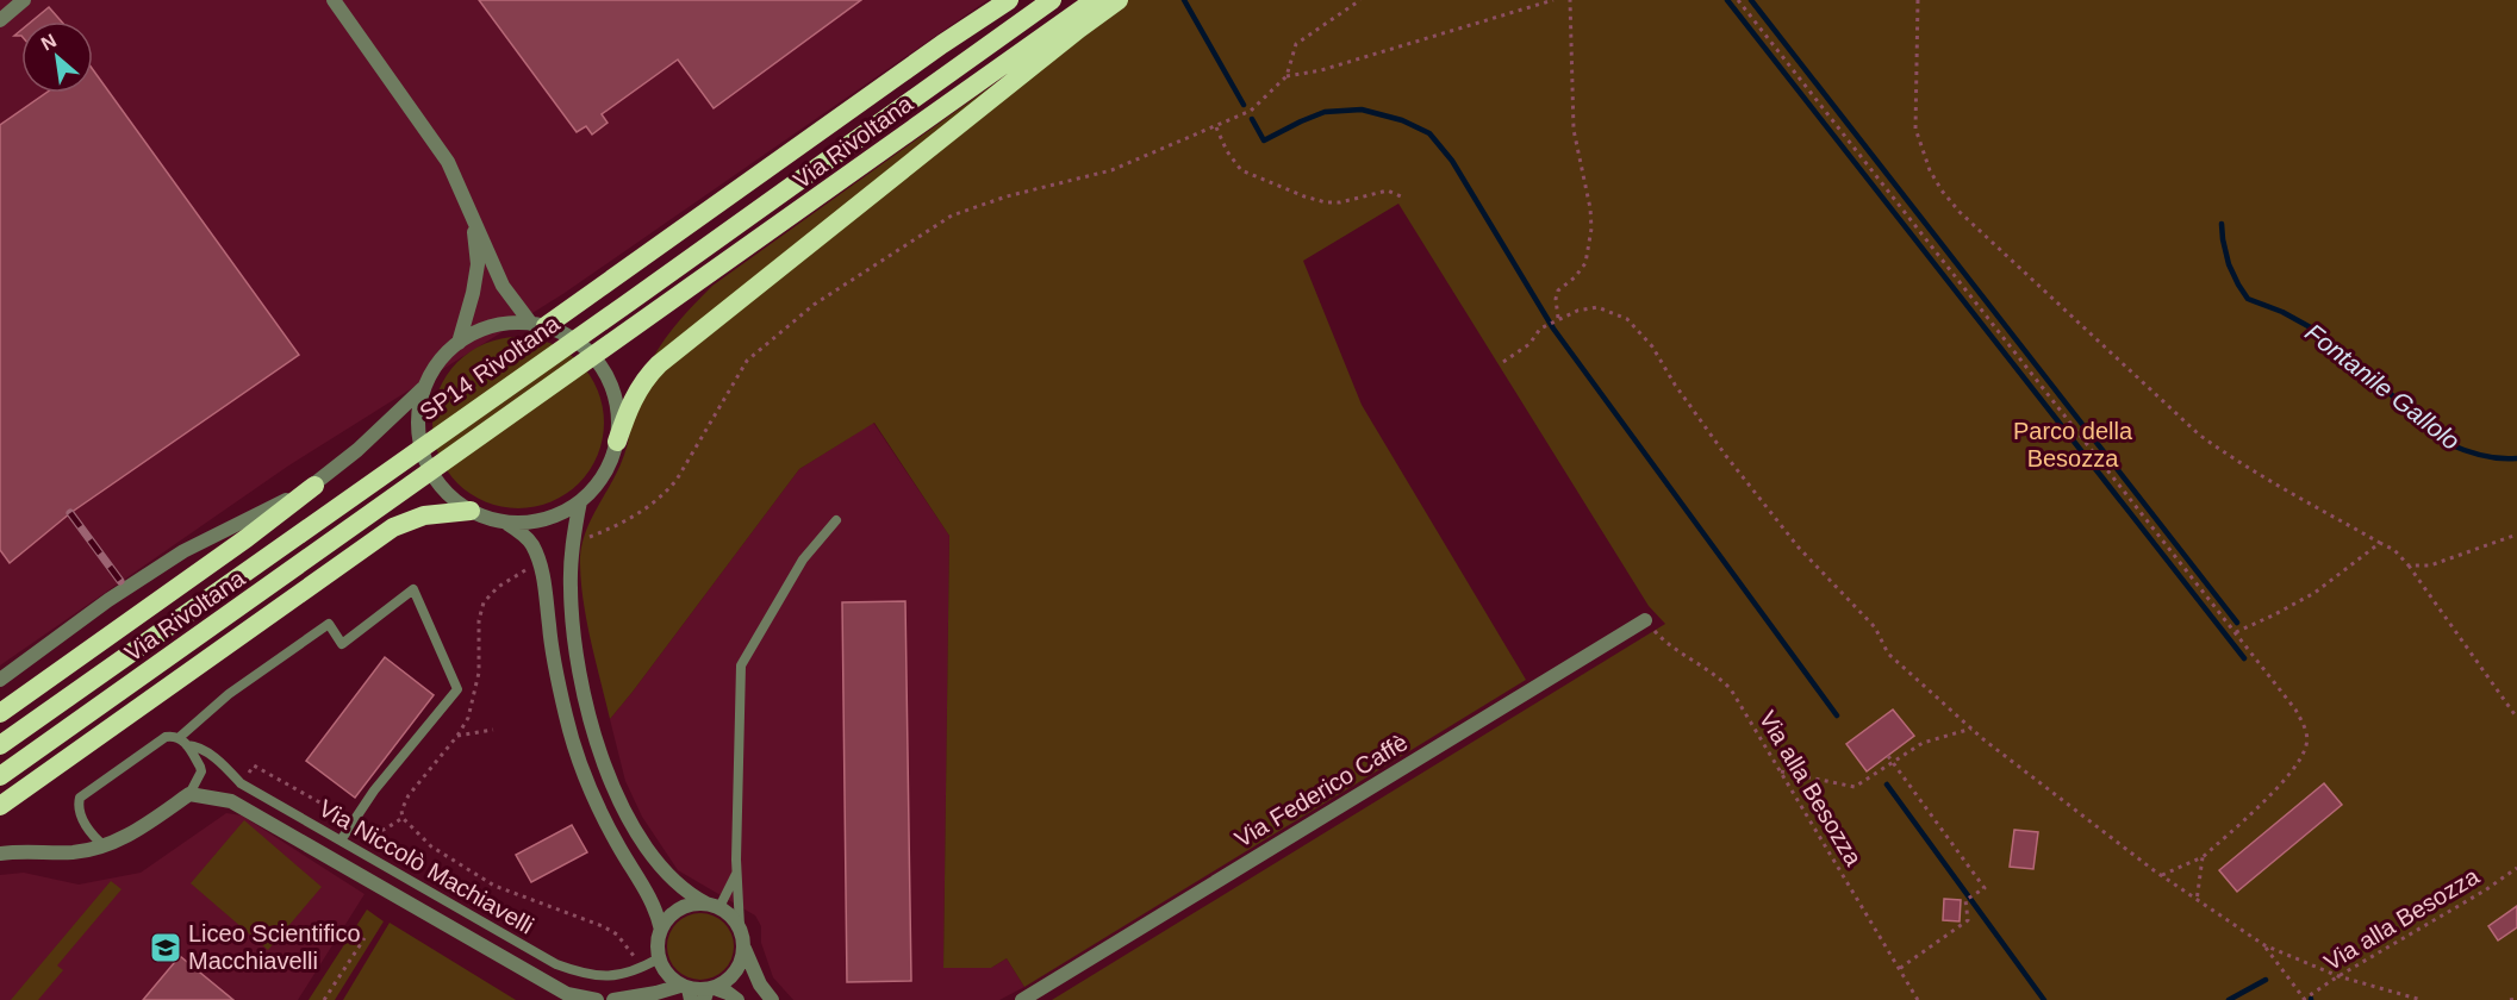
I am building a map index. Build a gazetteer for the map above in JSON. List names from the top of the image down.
{
  "streets": {
    "highway": ["Via Rivoltana", "SP14 Rivoltana"],
    "street": ["Via Federico Caffè"],
    "lane": ["Via Niccolò Machiavelli"],
    "path": ["Via alla Besozza"]
  },
  "crossings": [
    ["Via Rivoltana", "SP14 Rivoltana"],
    ["Via alla Besozza", "Via Federico Caffè"]
  ],
  "water": ["Fontanile Gallolo"],
  "parks": ["Parco della Besozza"],
  "places": {
    "school or university": ["Liceo Scientifico Macchiavelli"]
  },
  "north": "top left"
}
